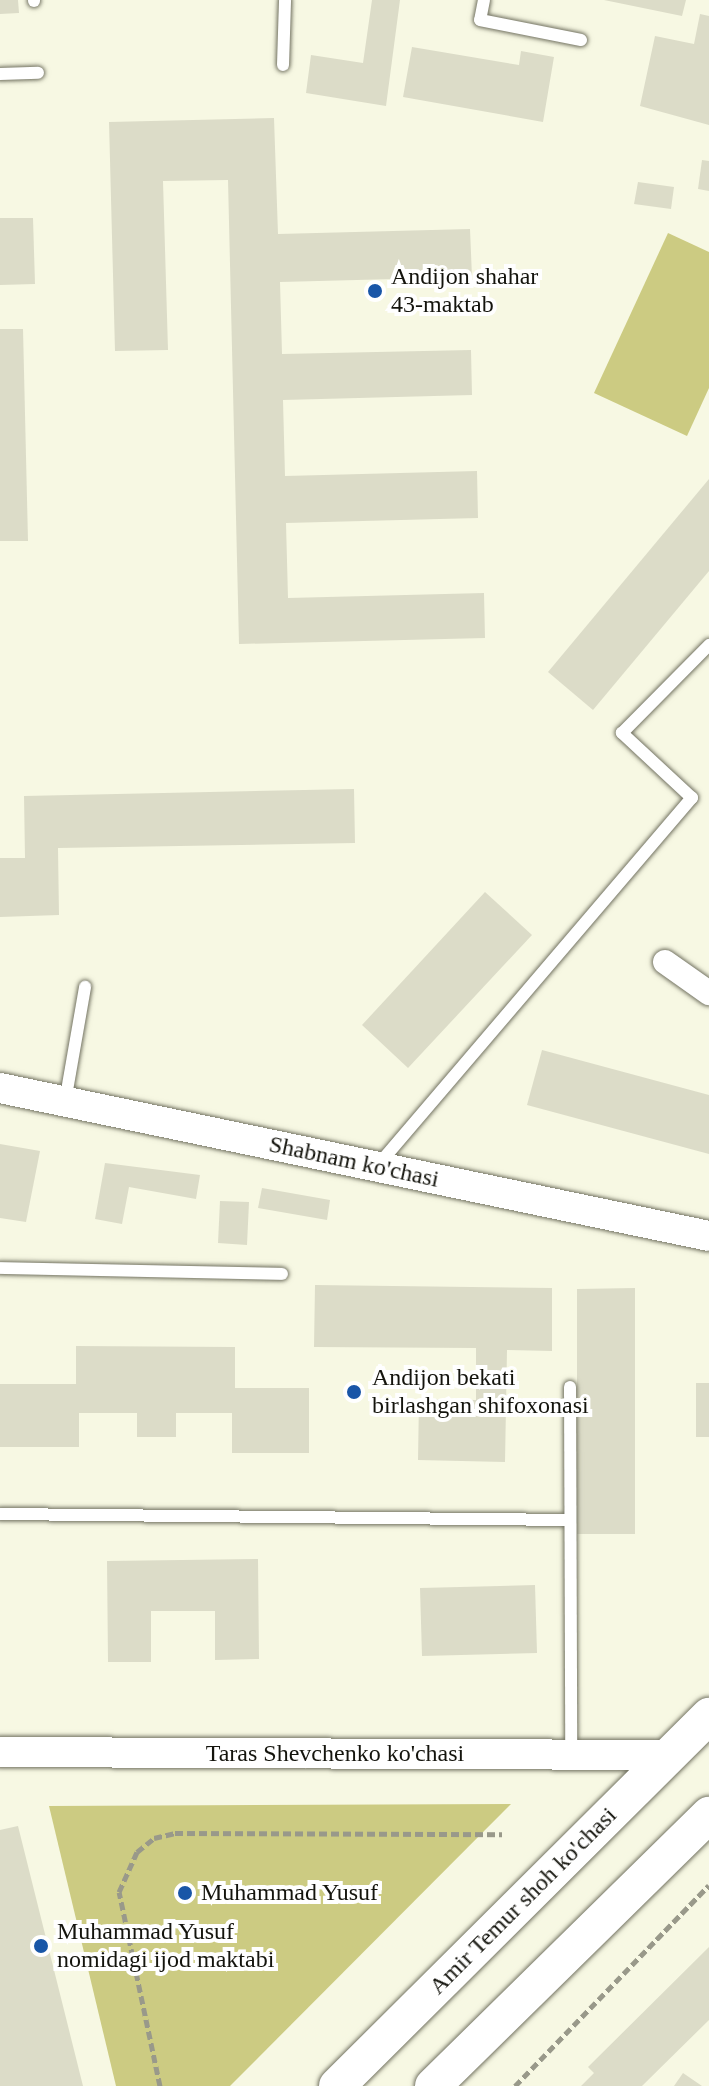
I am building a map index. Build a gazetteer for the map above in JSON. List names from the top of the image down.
{
  "streets": {
    "main road": ["Amir Temur shoh ko'chasi"],
    "street": ["Shabnam ko'chasi", "Taras Shevchenko ko'chasi"]
  },
  "crossings": [
    ["Taras Shevchenko ko'chasi", "Amir Temur shoh ko'chasi"]
  ],
  "places": [
    "Andijon shahar 43-maktab",
    "Аndijon bekati birlashgan shifoxonasi",
    "Muhammad Yusuf",
    "Muhammad Yusuf nomidagi ijod maktabi"
  ]
}
